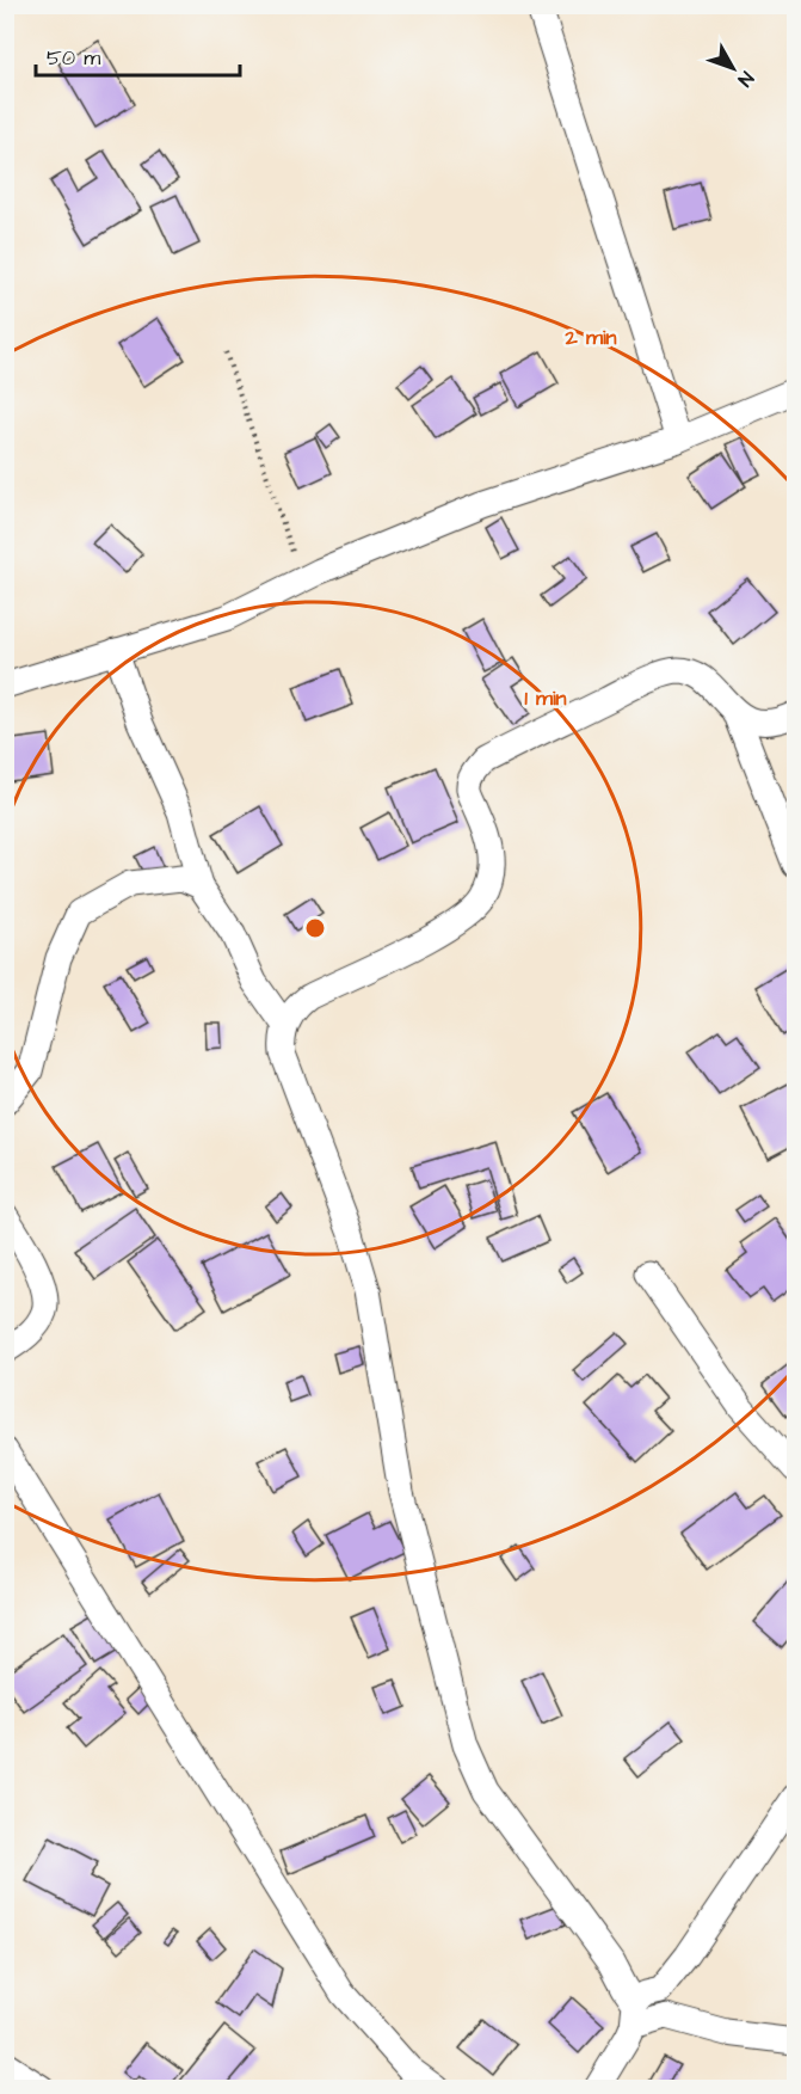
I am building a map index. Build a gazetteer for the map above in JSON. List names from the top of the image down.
{
  "scale_bar": "50 m",
  "north": "bottom right",
  "rings": ["2 min", "1 min"]
}
